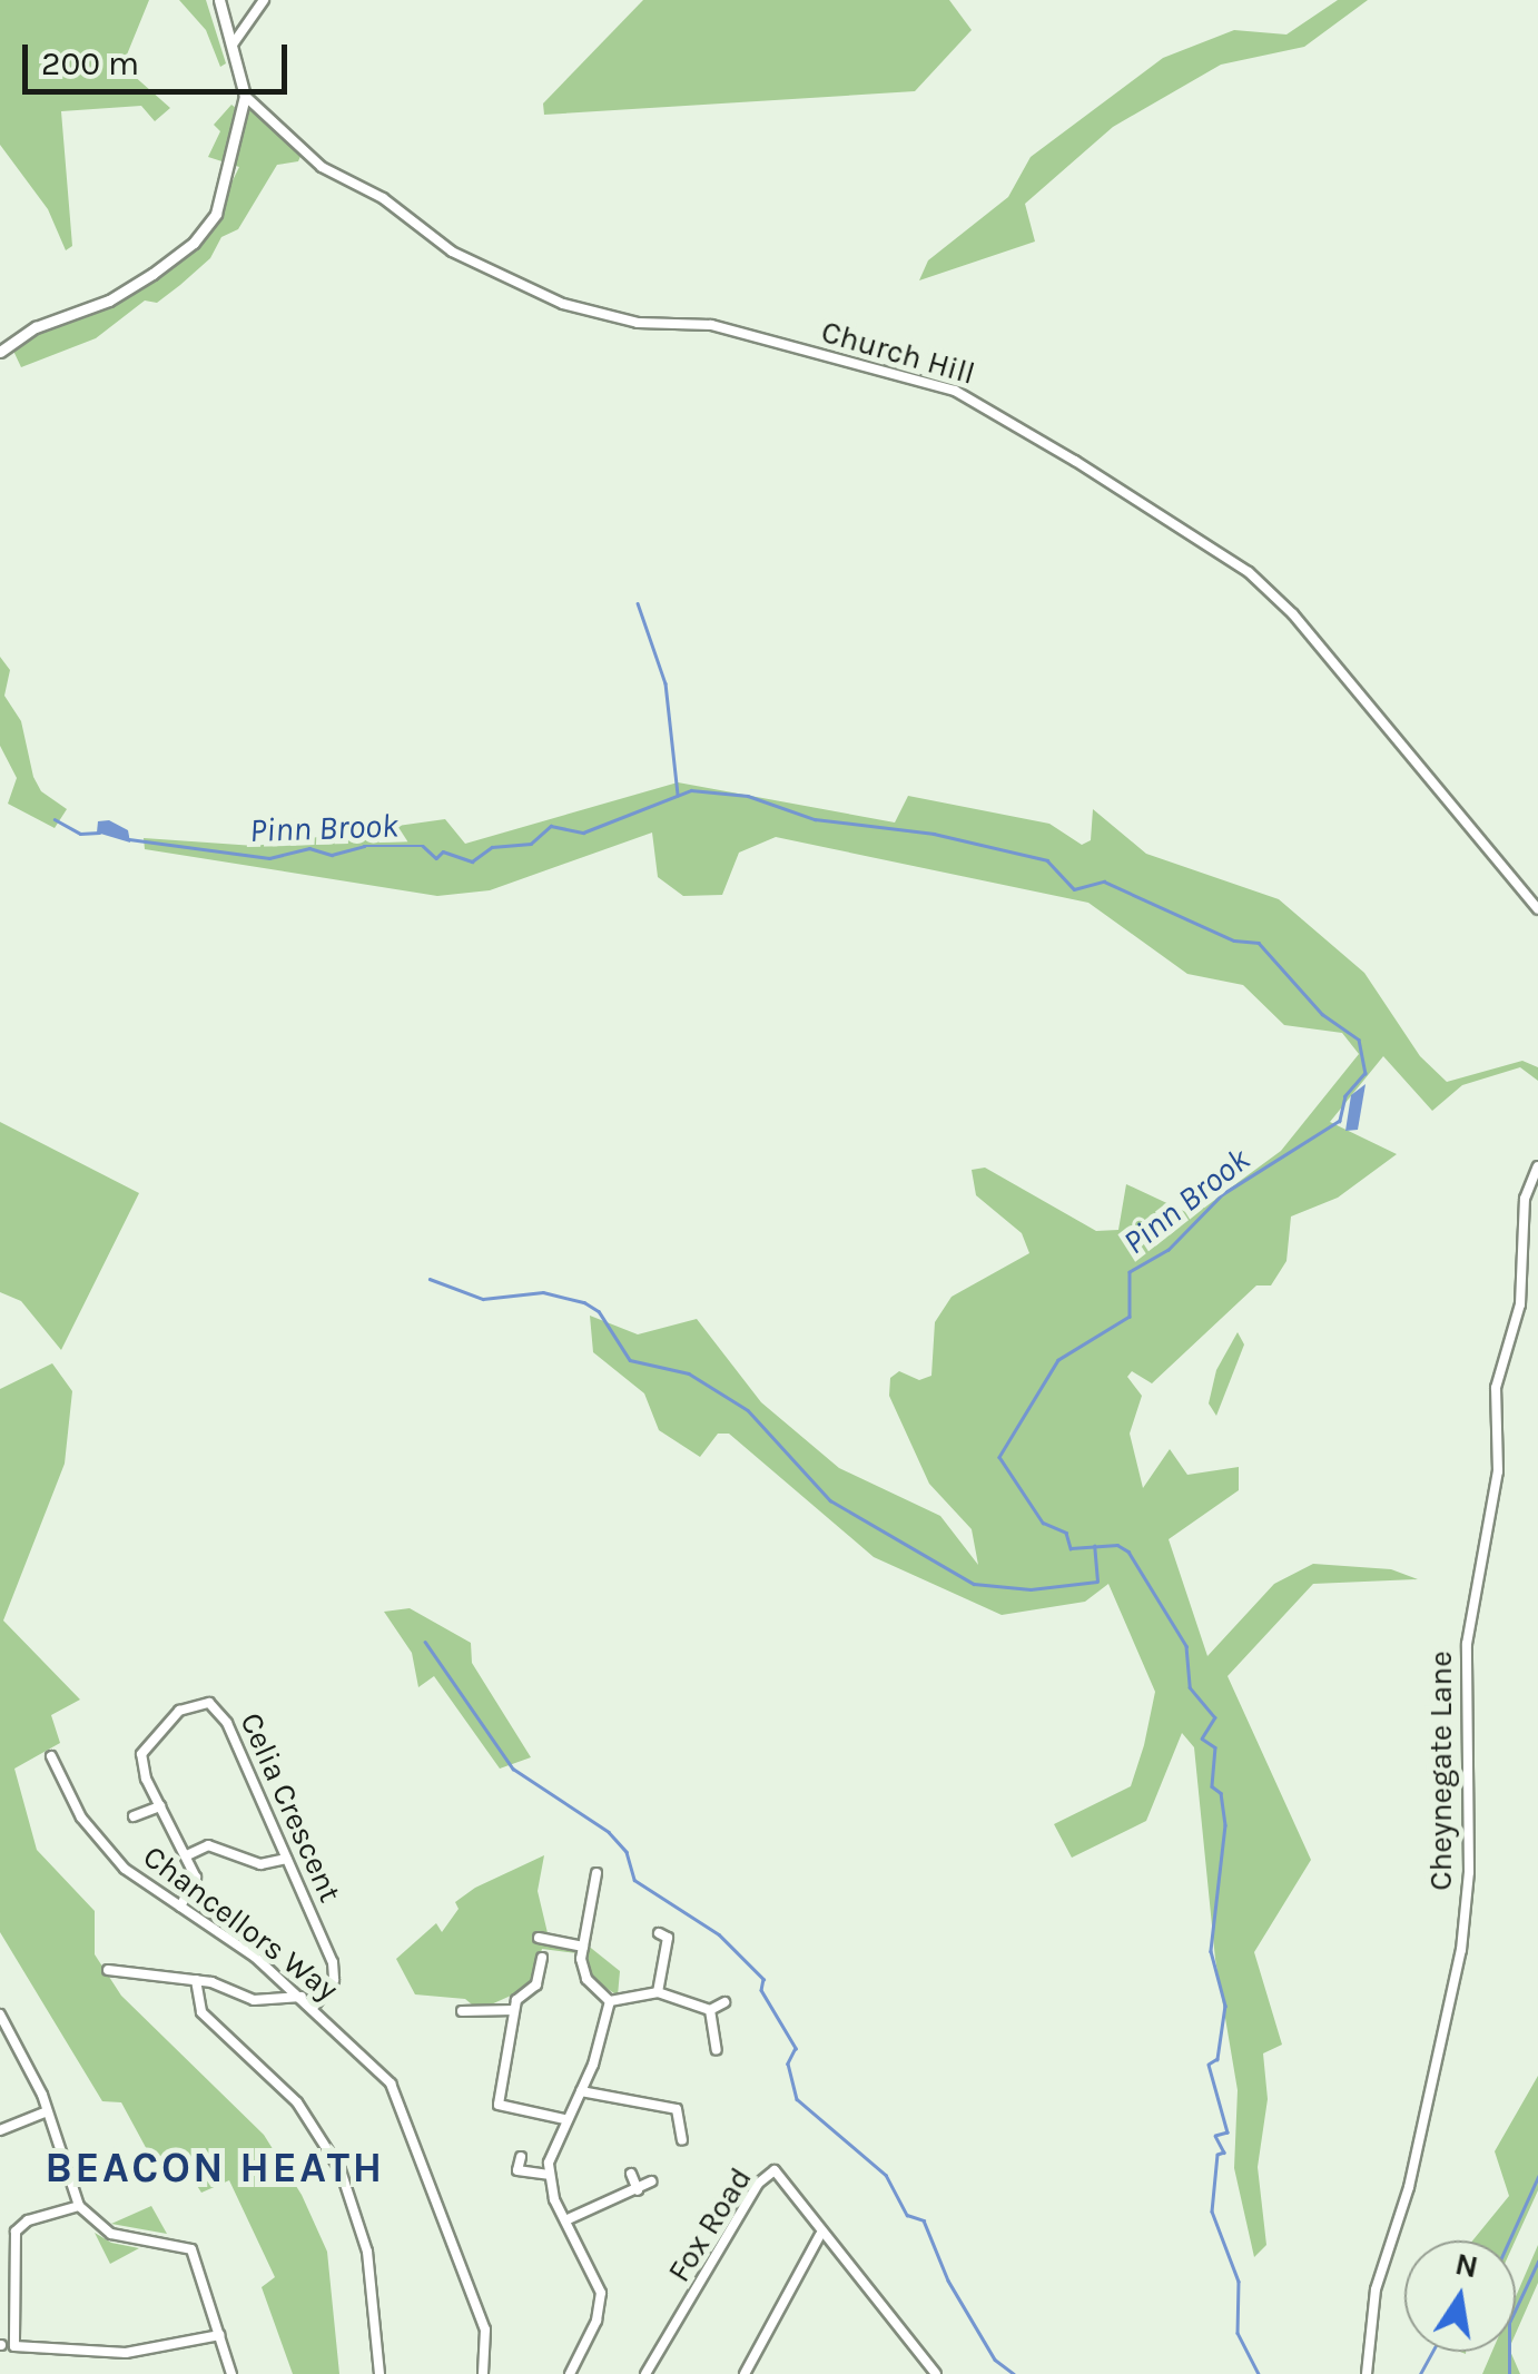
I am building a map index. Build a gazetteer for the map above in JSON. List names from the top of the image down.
{
  "streets": {
    "street": [
      "Church Hill",
      "Cheynegate Lane",
      "Celia Crescent",
      "Chancellors Way",
      "Fox Road"
    ]
  },
  "crossings": [
    ["Celia Crescent", "Chancellors Way"]
  ],
  "districts": ["BEACON HEATH"],
  "water": ["Pinn Brook"],
  "scale_bar": "200 m",
  "north": "top"
}
